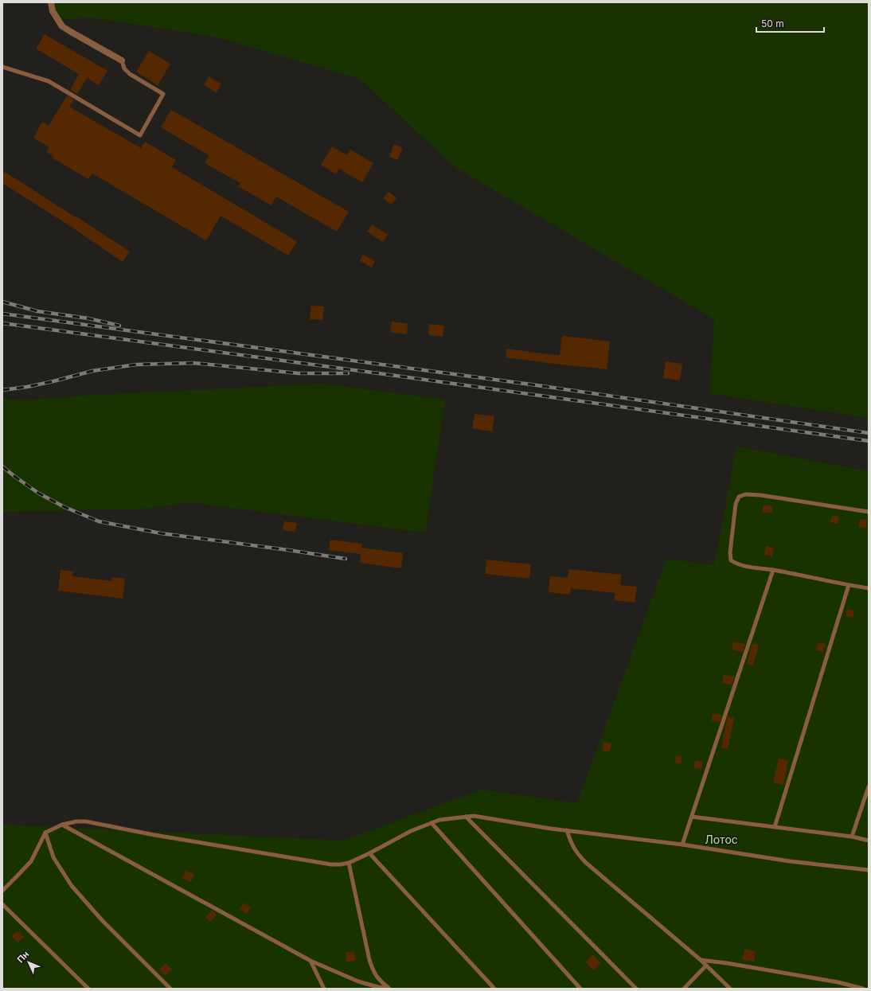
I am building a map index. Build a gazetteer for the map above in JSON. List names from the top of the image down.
{
  "parks": ["Лотос"],
  "scale_bar": "50 m",
  "north": "top left"
}
